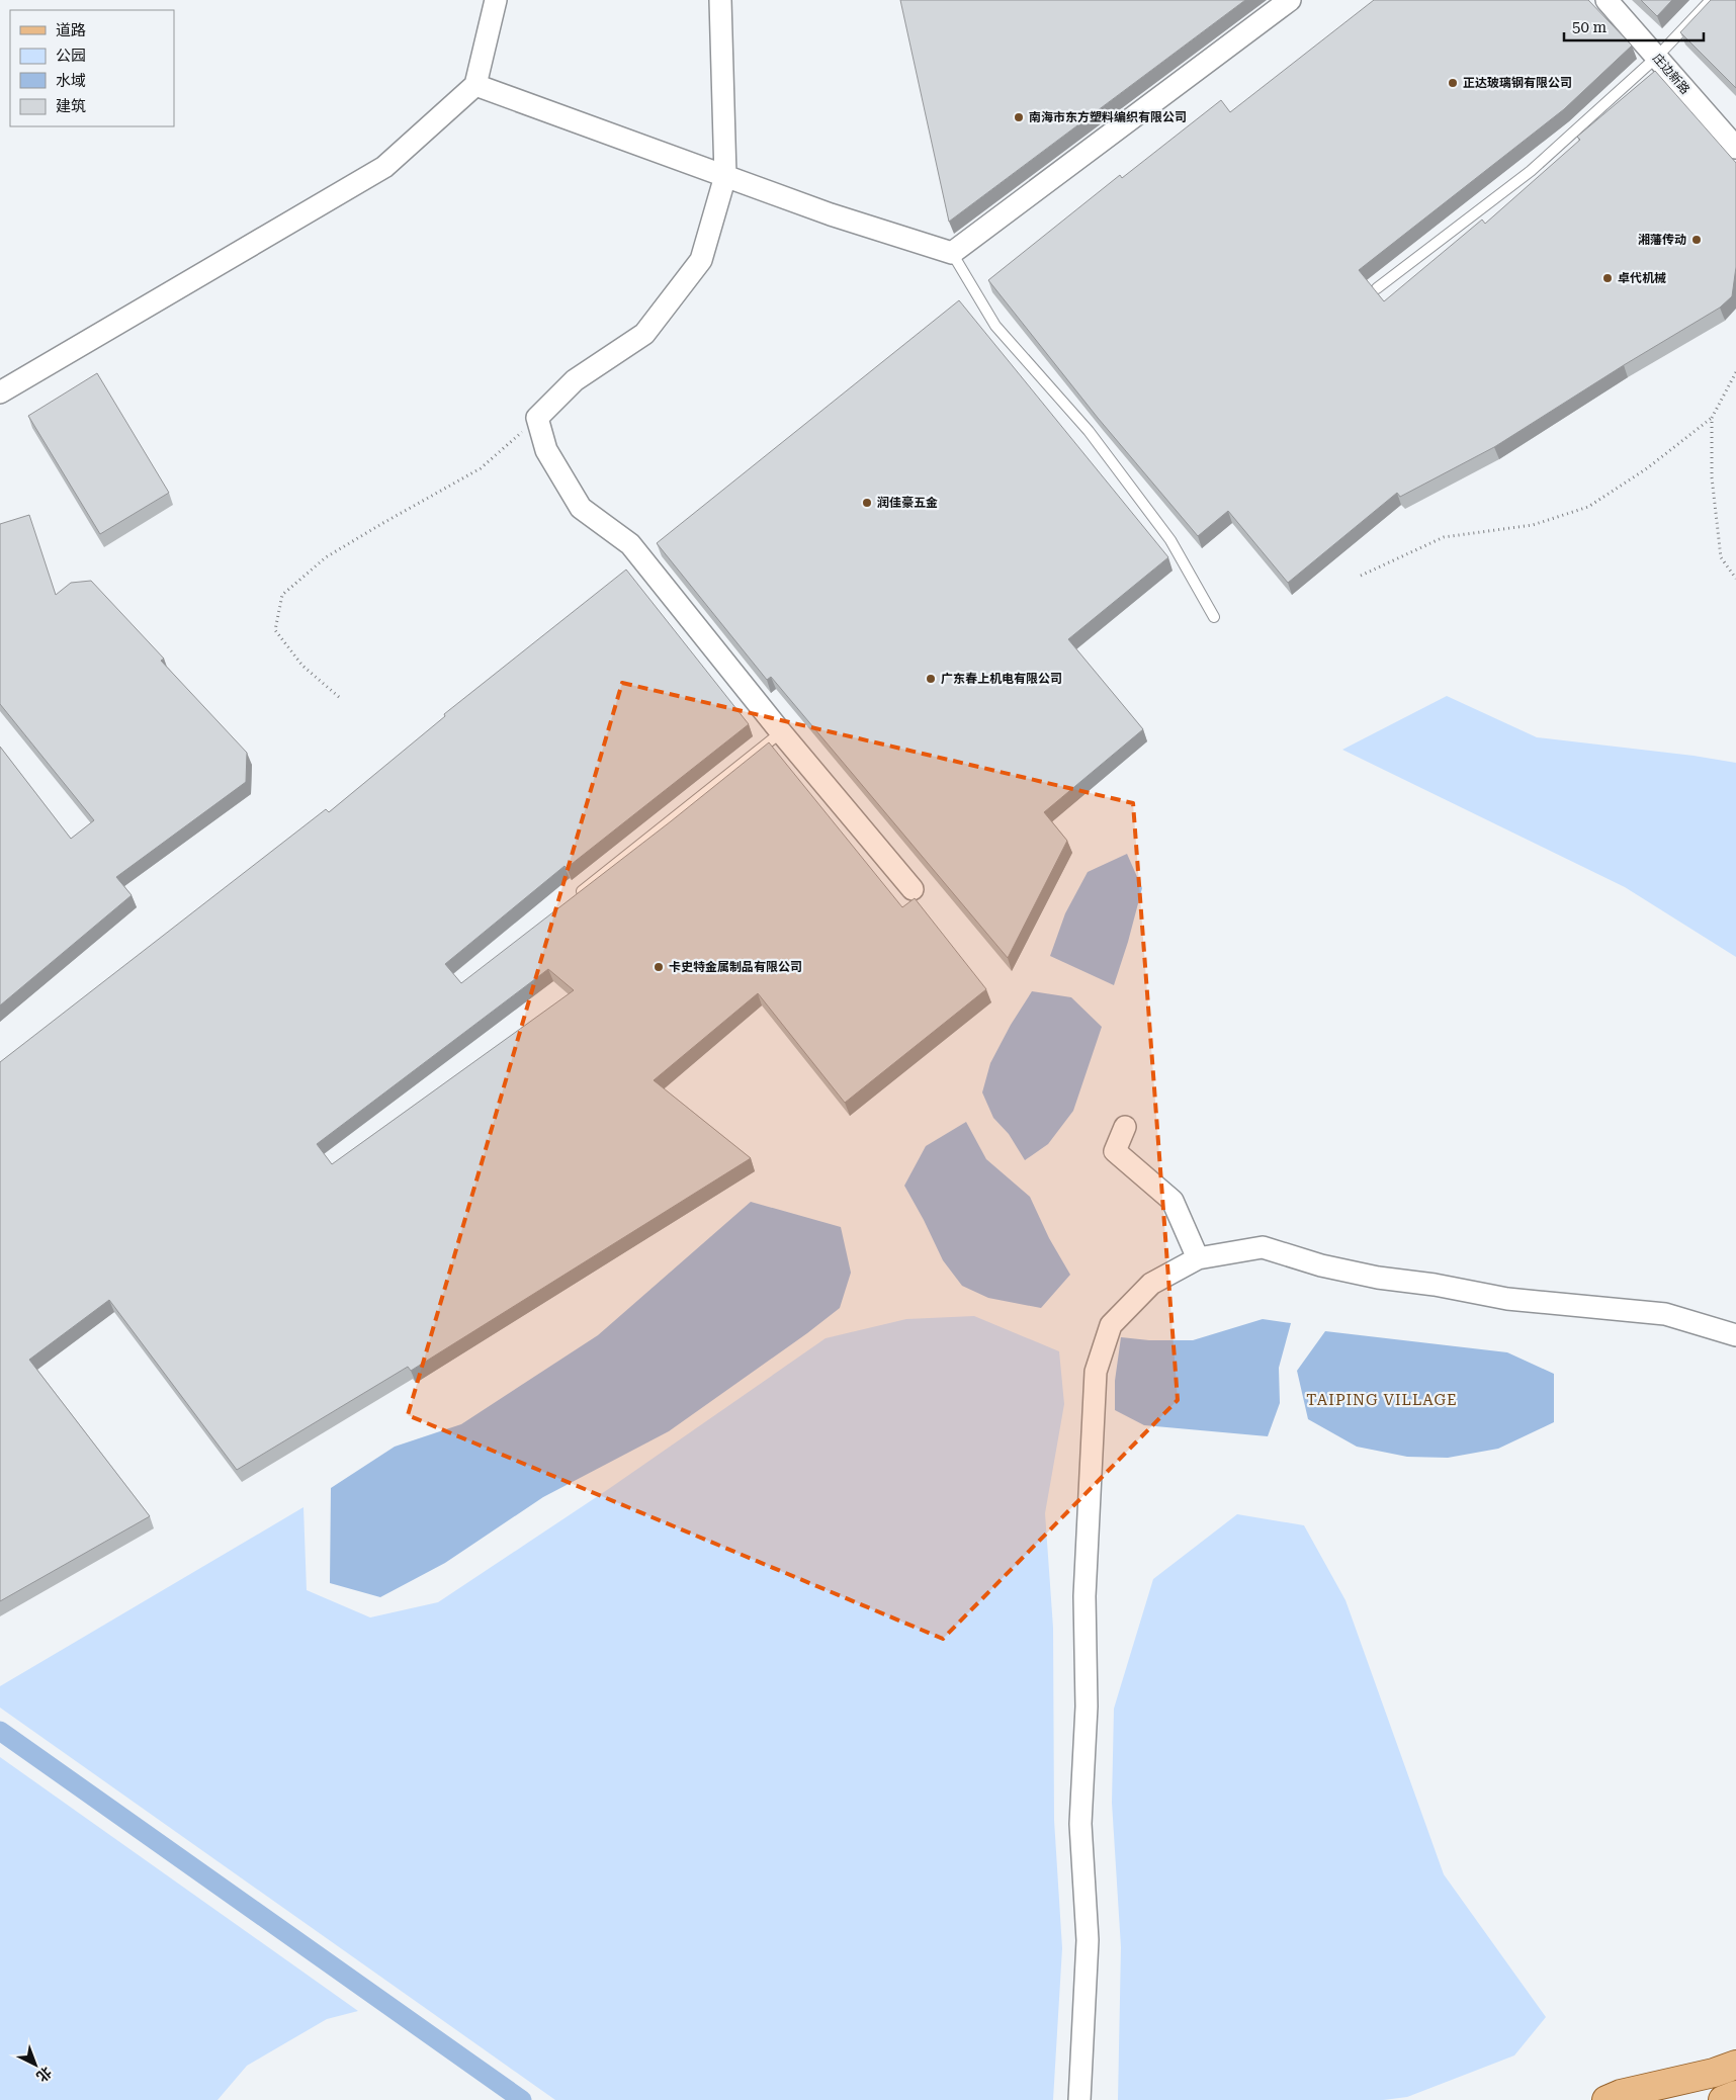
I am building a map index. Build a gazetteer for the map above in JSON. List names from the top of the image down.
{
  "streets": {
    "street": ["庄边新路"]
  },
  "districts": ["TAIPING VILLAGE"],
  "places": [
    "正达玻璃钢有限公司",
    "南海市东方塑料编织有限公司",
    "湘藩传动",
    "卓代机械",
    "润佳豪五金",
    "广东春上机电有限公司",
    "卡史特金属制品有限公司"
  ],
  "legend": [
    "道路",
    "公园",
    "水域",
    "建筑"
  ],
  "scale_bar": "50 m",
  "north": "bottom right"
}
